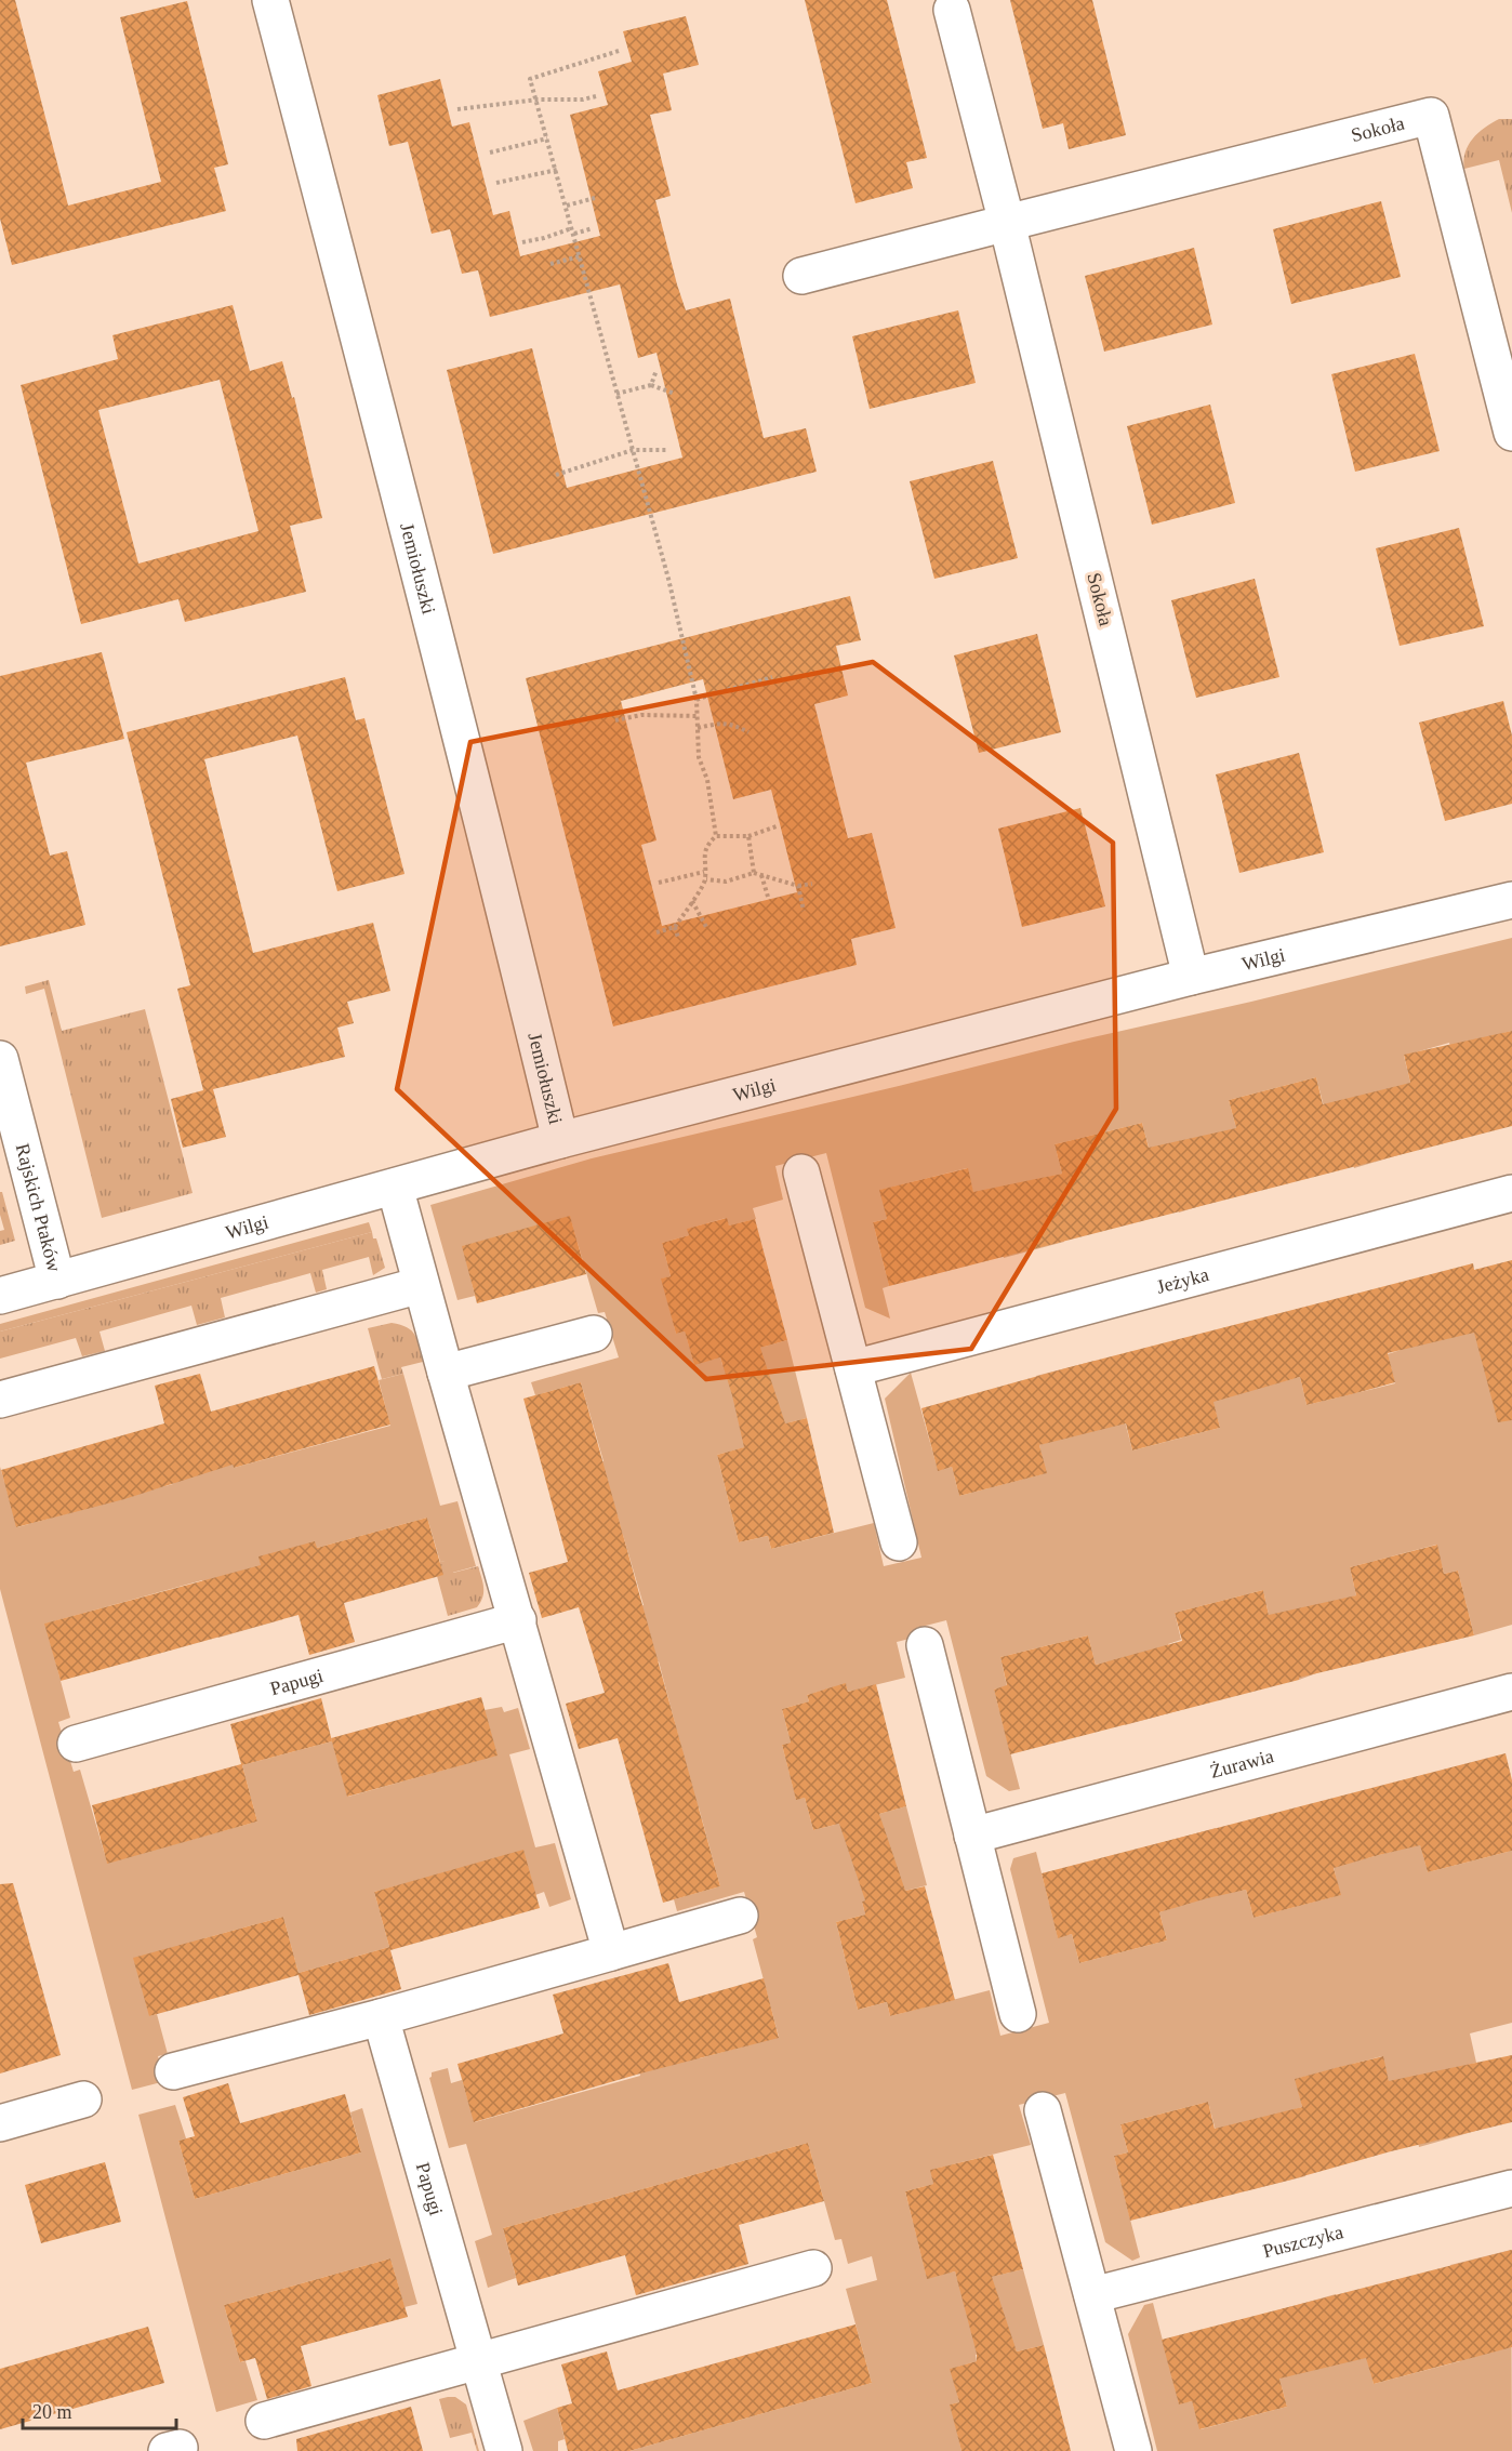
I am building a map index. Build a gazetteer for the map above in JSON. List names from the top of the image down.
{
  "streets": {
    "street": [
      "Sokoła",
      "Jemiołuszki",
      "Wilgi",
      "Rajskich Ptaków",
      "Jeżyka",
      "Papugi",
      "Żurawia",
      "Puszczyka"
    ]
  },
  "crossings": [
    ["Sokoła", "Wilgi"],
    ["Jemiołuszki", "Wilgi"],
    ["Wilgi", "Rajskich Ptaków"]
  ],
  "scale_bar": "20 m"
}
